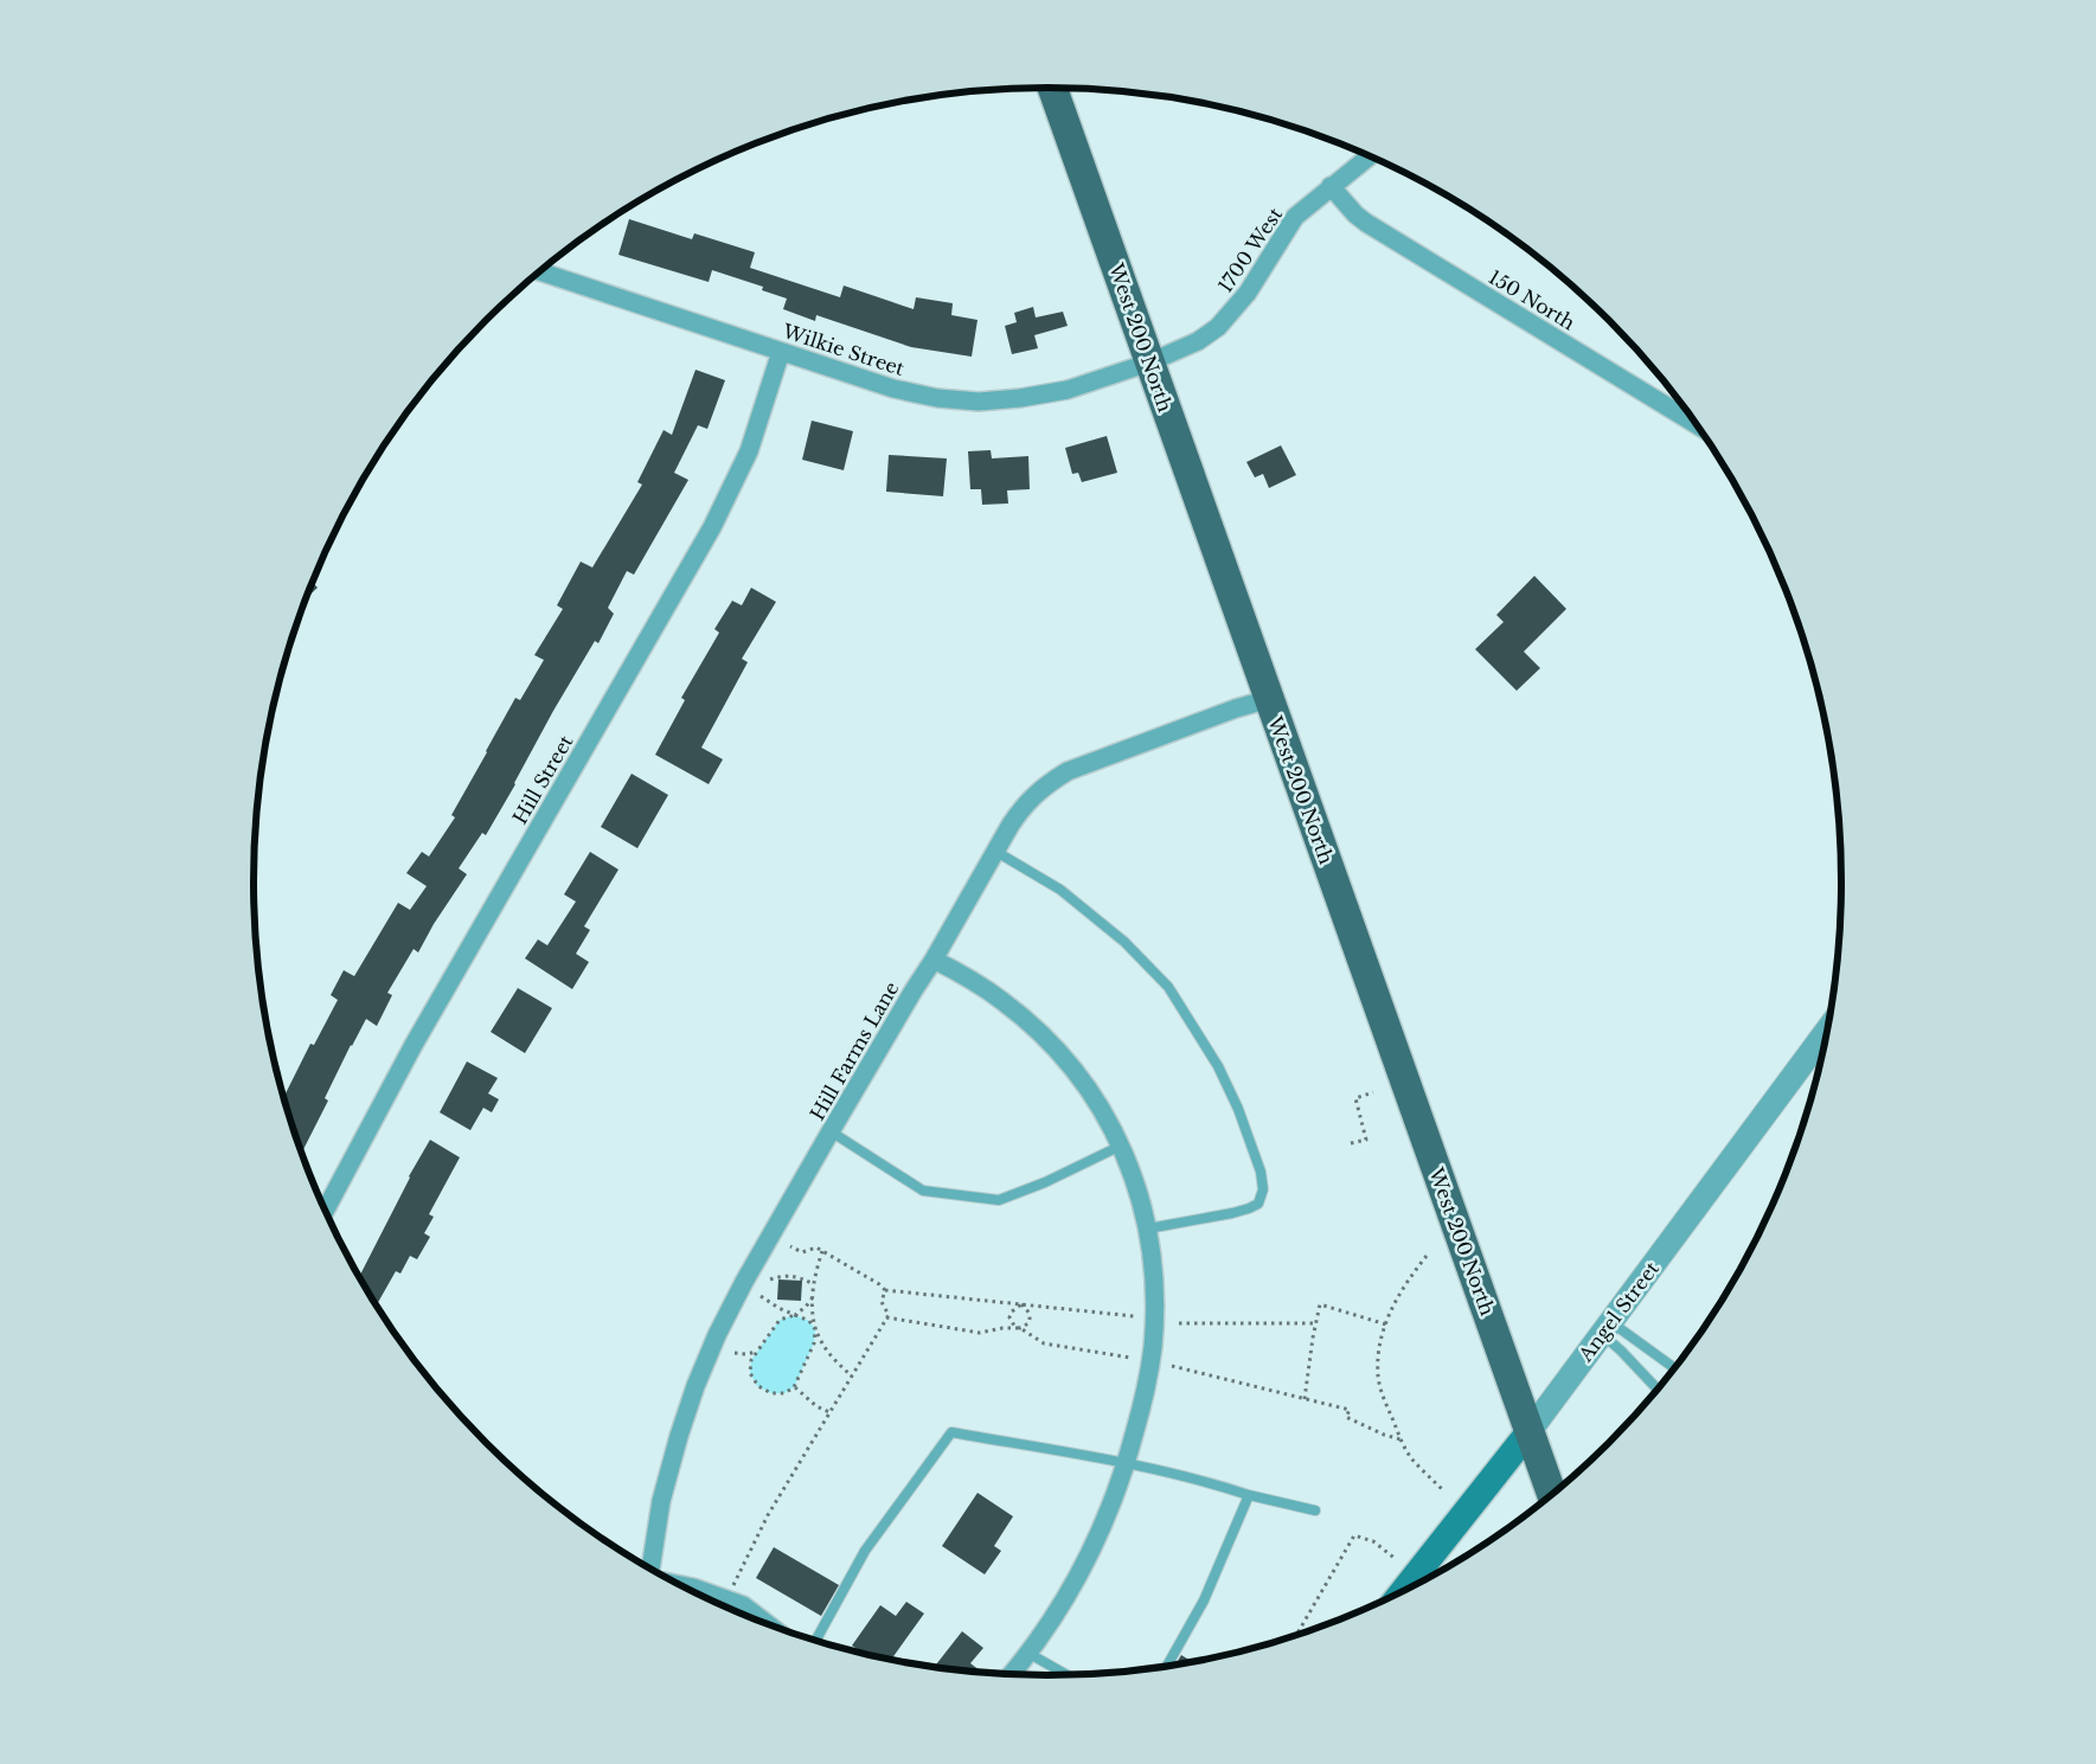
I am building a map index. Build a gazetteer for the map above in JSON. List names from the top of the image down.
{
  "streets": {
    "main road": ["West 200 North", "Angel Street"],
    "street": [
      "1700 West",
      "150 North",
      "Wilkie Street",
      "Hill Street",
      "Hill Farms Lane"
    ]
  },
  "crossings": [
    ["1700 West", "150 North"],
    ["1700 West", "West 200 North"],
    ["1700 West", "Wilkie Street"],
    ["West 200 North", "Wilkie Street"],
    ["West 200 North", "Hill Farms Lane"],
    ["West 200 North", "Angel Street"],
    ["Wilkie Street", "Hill Street"]
  ]
}
